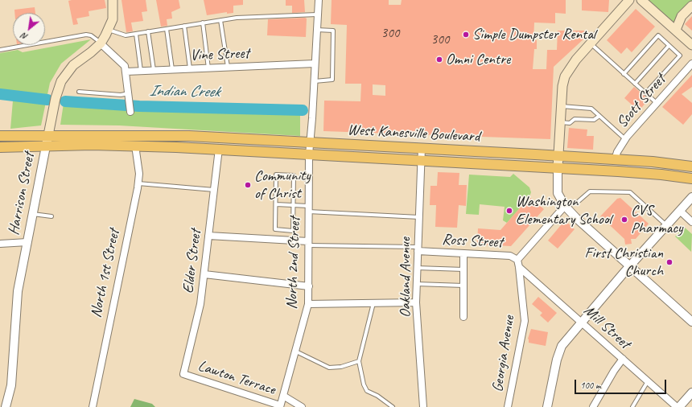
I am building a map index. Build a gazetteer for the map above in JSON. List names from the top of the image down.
{
  "streets": {
    "main road": ["West Kanesville Boulevard", "Harrison Street"],
    "street": [
      "Vine Street",
      "Scott Street",
      "Ross Street",
      "Elder Street",
      "North 2nd Street",
      "North 1st Street",
      "Oakland Avenue",
      "Mill Street",
      "Georgia Avenue",
      "Lawton Terrace"
    ]
  },
  "crossings": [
    ["Vine Street", "North 2nd Street"],
    ["Scott Street", "West Kanesville Boulevard"],
    ["West Kanesville Boulevard", "Harrison Street"],
    ["West Kanesville Boulevard", "Elder Street"],
    ["West Kanesville Boulevard", "North 2nd Street"],
    ["West Kanesville Boulevard", "North 1st Street"],
    ["West Kanesville Boulevard", "Oakland Avenue"],
    ["Ross Street", "Oakland Avenue"],
    ["Ross Street", "Mill Street"],
    ["Ross Street", "Georgia Avenue"],
    ["Elder Street", "Lawton Terrace"],
    ["North 2nd Street", "Lawton Terrace"],
    ["Mill Street", "Georgia Avenue"]
  ],
  "water": ["Indian Creek"],
  "places": [
    "Simple Dumpster Rental",
    "Omni Centre",
    "Community of Christ",
    "Washington Elementary School",
    "CVS Pharmacy",
    "First Christian Church"
  ],
  "house_numbers": ["300", "300"],
  "scale_bar": "100 m",
  "north": "bottom left"
}
